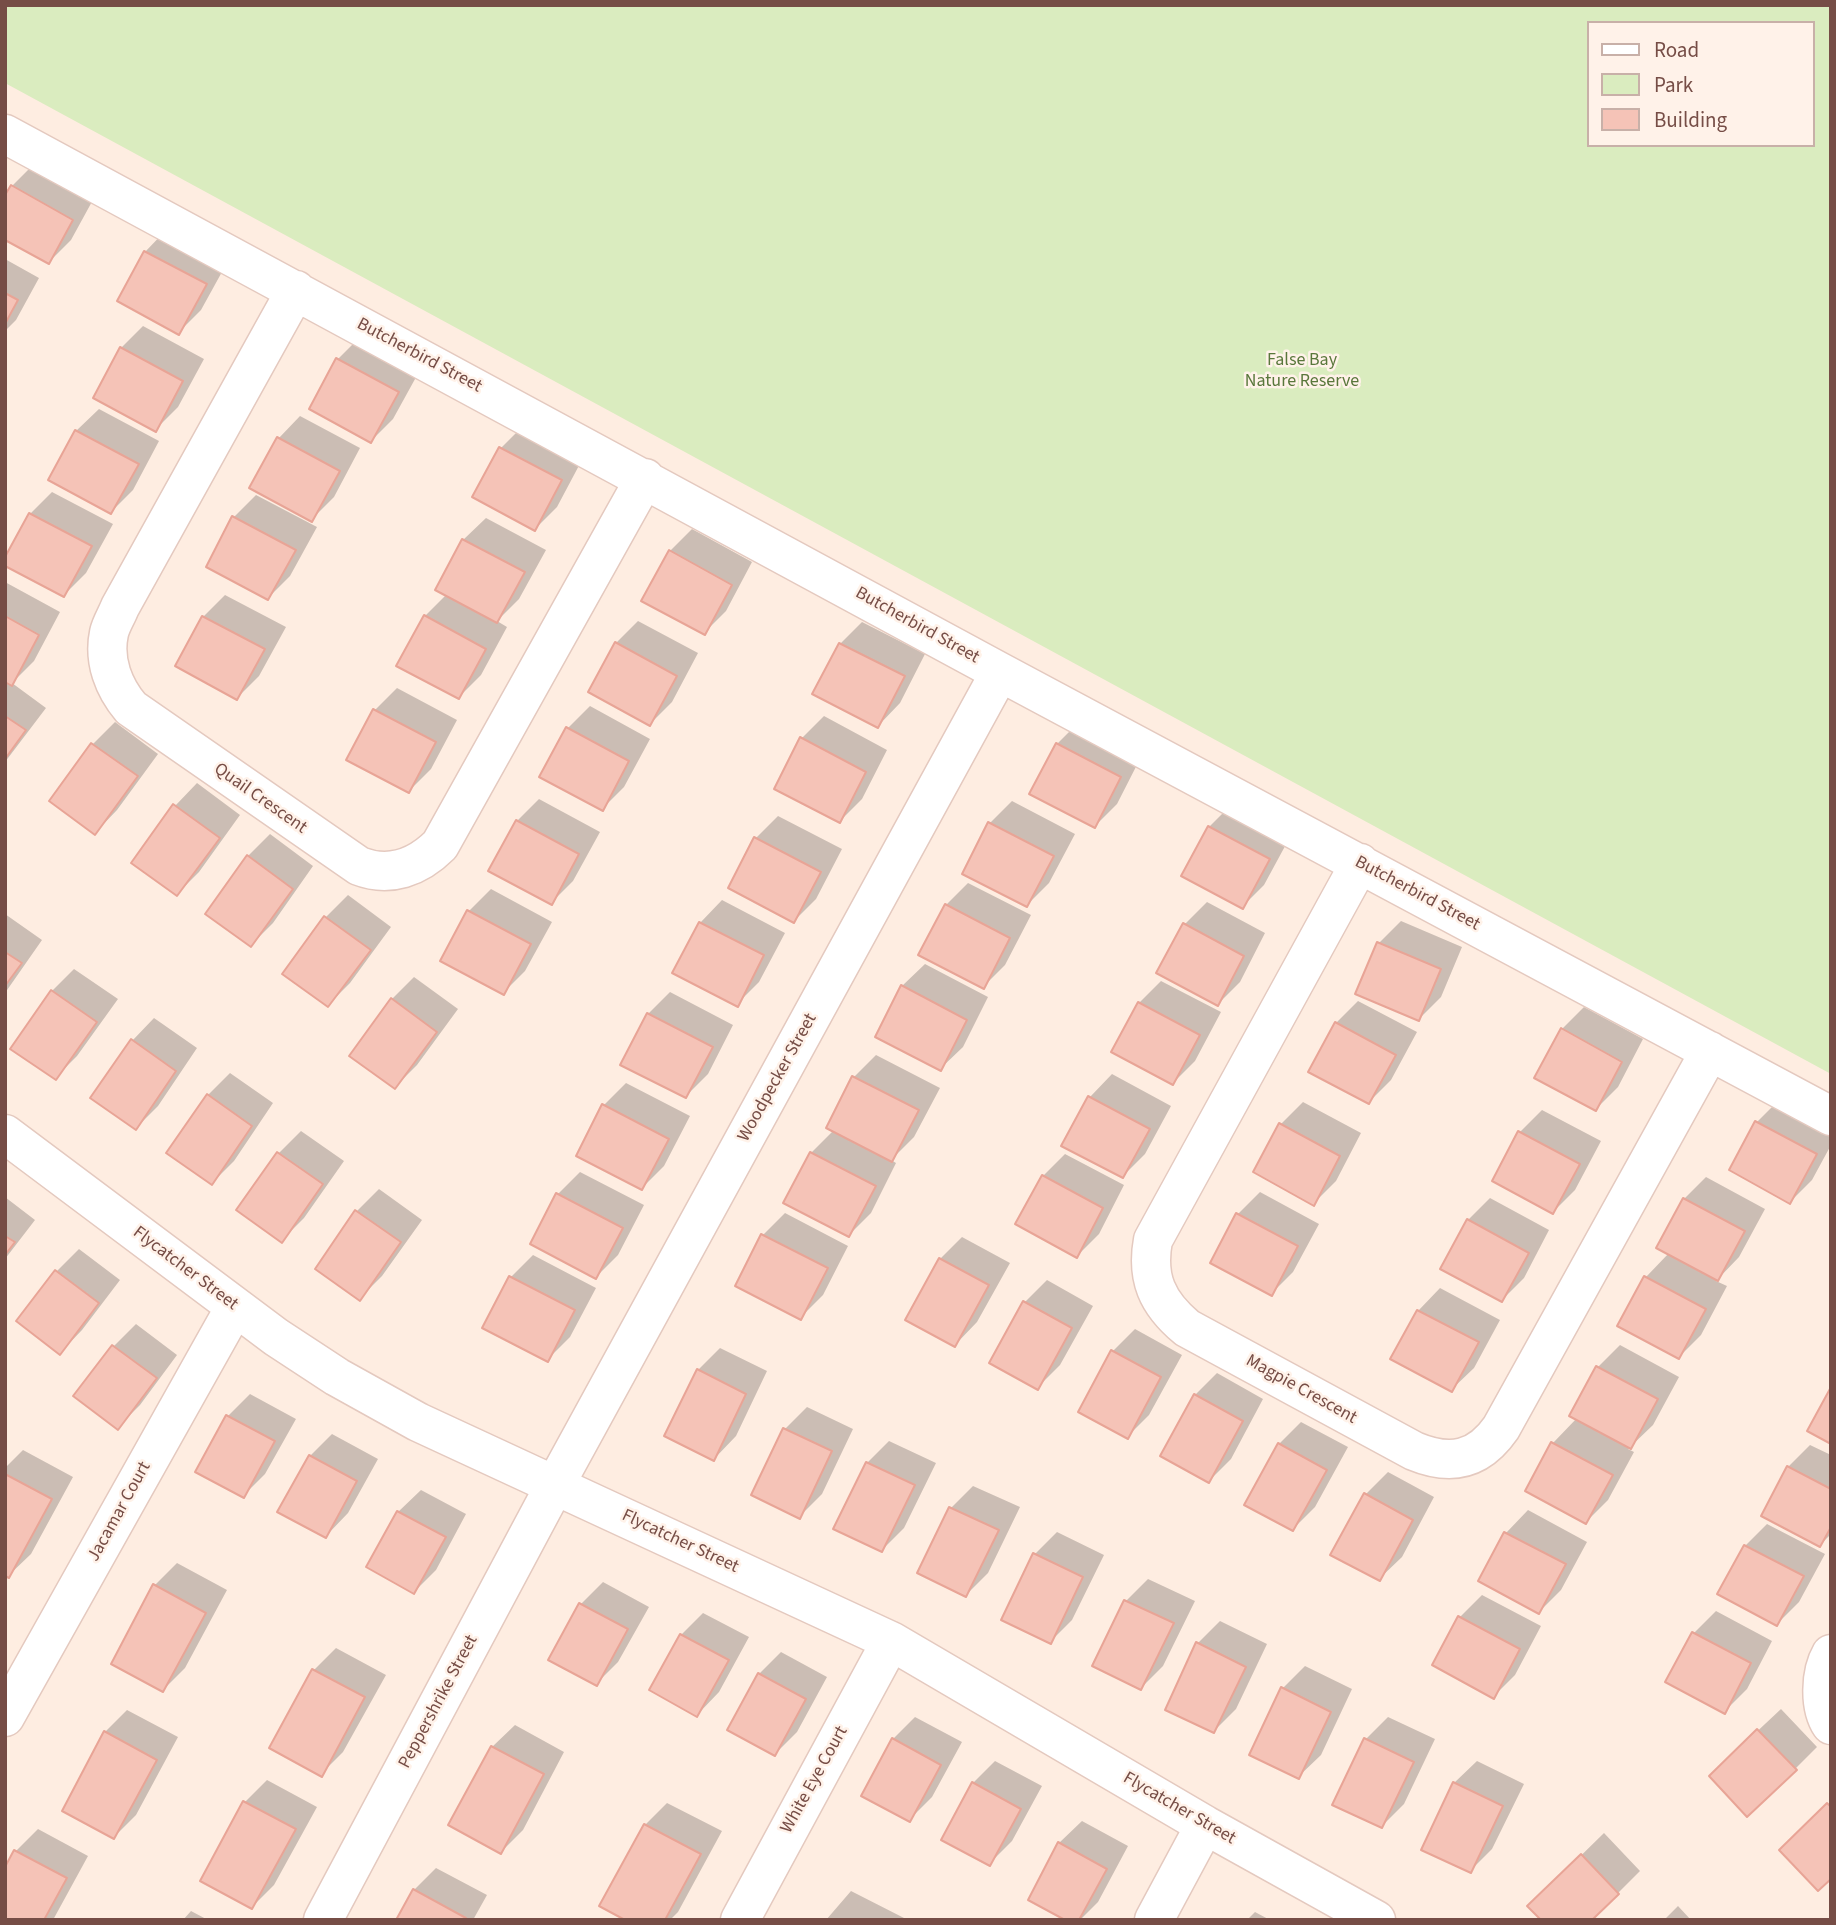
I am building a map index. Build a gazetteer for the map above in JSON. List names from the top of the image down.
{
  "streets": {
    "street": [
      "Butcherbird Street",
      "Quail Crescent",
      "Woodpecker Street",
      "Flycatcher Street",
      "Magpie Crescent",
      "Jacamar Court",
      "Peppershrike Street",
      "White Eye Court"
    ]
  },
  "crossings": [
    ["Butcherbird Street", "Quail Crescent"],
    ["Butcherbird Street", "Woodpecker Street"],
    ["Butcherbird Street", "Magpie Crescent"],
    ["Woodpecker Street", "Flycatcher Street"],
    ["Woodpecker Street", "Peppershrike Street"],
    ["Flycatcher Street", "Jacamar Court"],
    ["Flycatcher Street", "Peppershrike Street"],
    ["Flycatcher Street", "White Eye Court"]
  ],
  "parks": ["False Bay Nature Reserve"],
  "legend": ["Road", "Park", "Building"]
}
